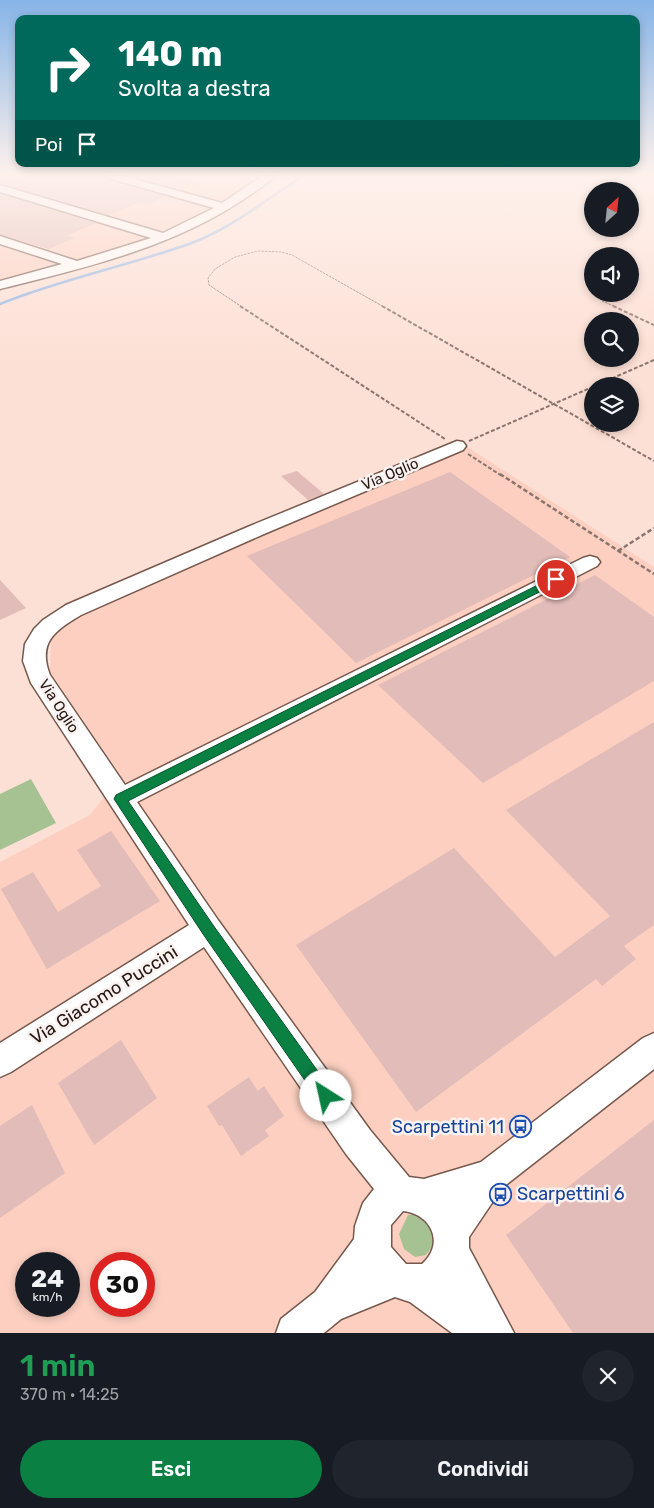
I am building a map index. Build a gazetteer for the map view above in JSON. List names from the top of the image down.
{
  "streets": {
    "street": ["Via Oglio", "Via Giacomo Puccini"]
  },
  "crossings": [
    ["Via Oglio", "Via Giacomo Puccini"]
  ],
  "places": {
    "bus stop": ["Scarpettini 11", "Scarpettini 6"]
  },
  "north": "top right",
  "page": {
    "turn": ["140 m", "Svolta a destra"],
    "then": "Poi",
    "speed": "24 km/h",
    "limit": "30",
    "heading": ["1 min", "370 m · 14:25"],
    "buttons": ["Esci", "Condividi"]
  }
}
